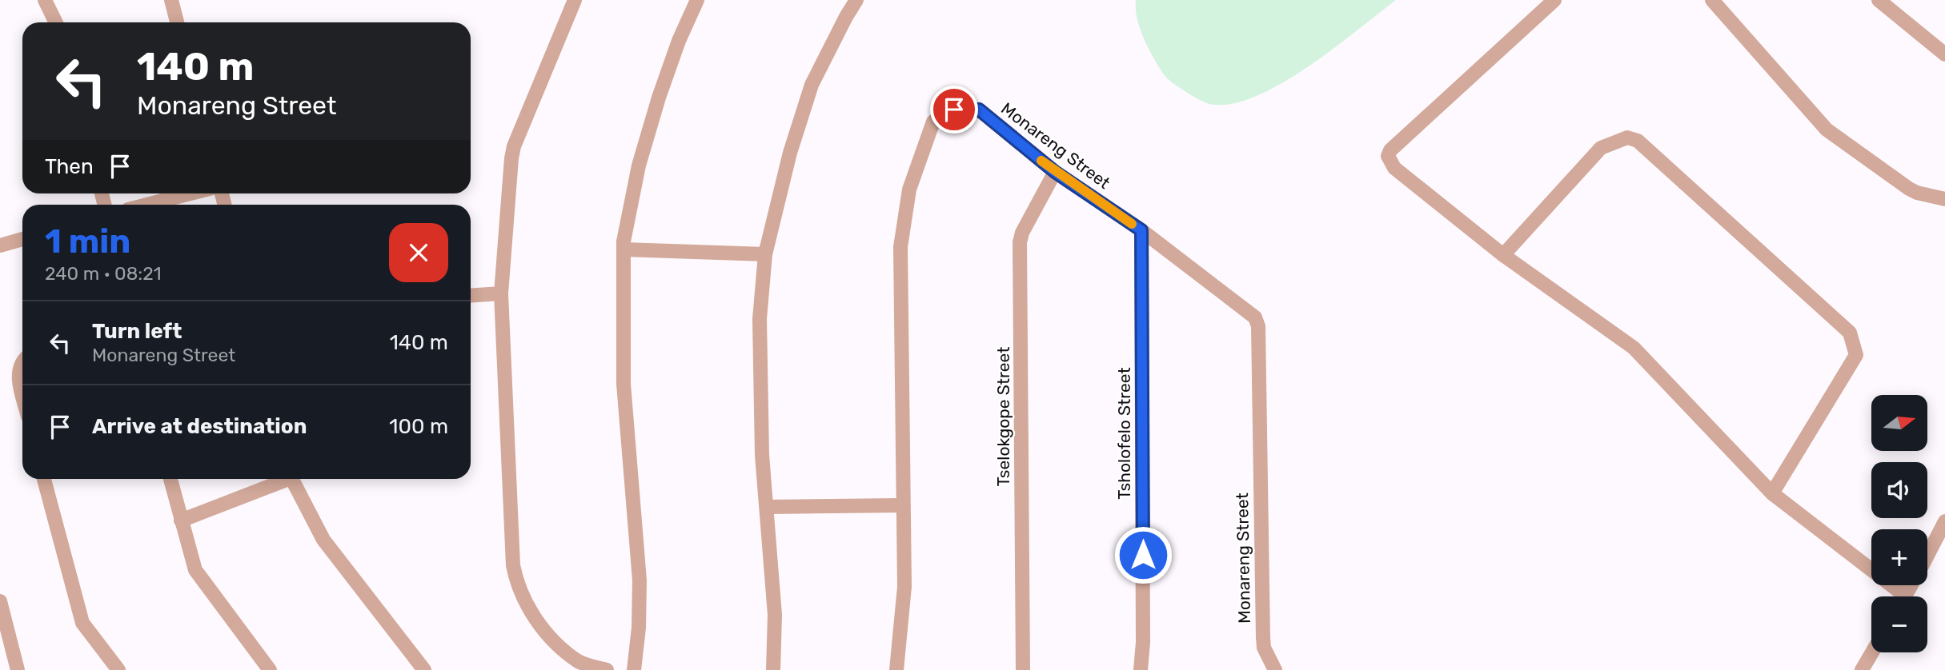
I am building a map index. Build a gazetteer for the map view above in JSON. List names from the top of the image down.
{
  "streets": {
    "street": ["Monareng Street", "Tselokgope Street", "Tsholofelo Street"]
  },
  "crossings": [
    ["Monareng Street", "Tselokgope Street"],
    ["Monareng Street", "Tsholofelo Street"]
  ],
  "north": "right",
  "page": {
    "turn": ["140 m", "Monareng Street"],
    "then": "Then",
    "heading": ["1 min", "240 m · 08:21"],
    "list": [
      {
        "name": "Turn left",
        "note": "Monareng Street",
        "value": "140 m"
      },
      {
        "name": "Arrive at destination",
        "value": "100 m"
      }
    ],
    "map_buttons": ["+", "−"]
  }
}
